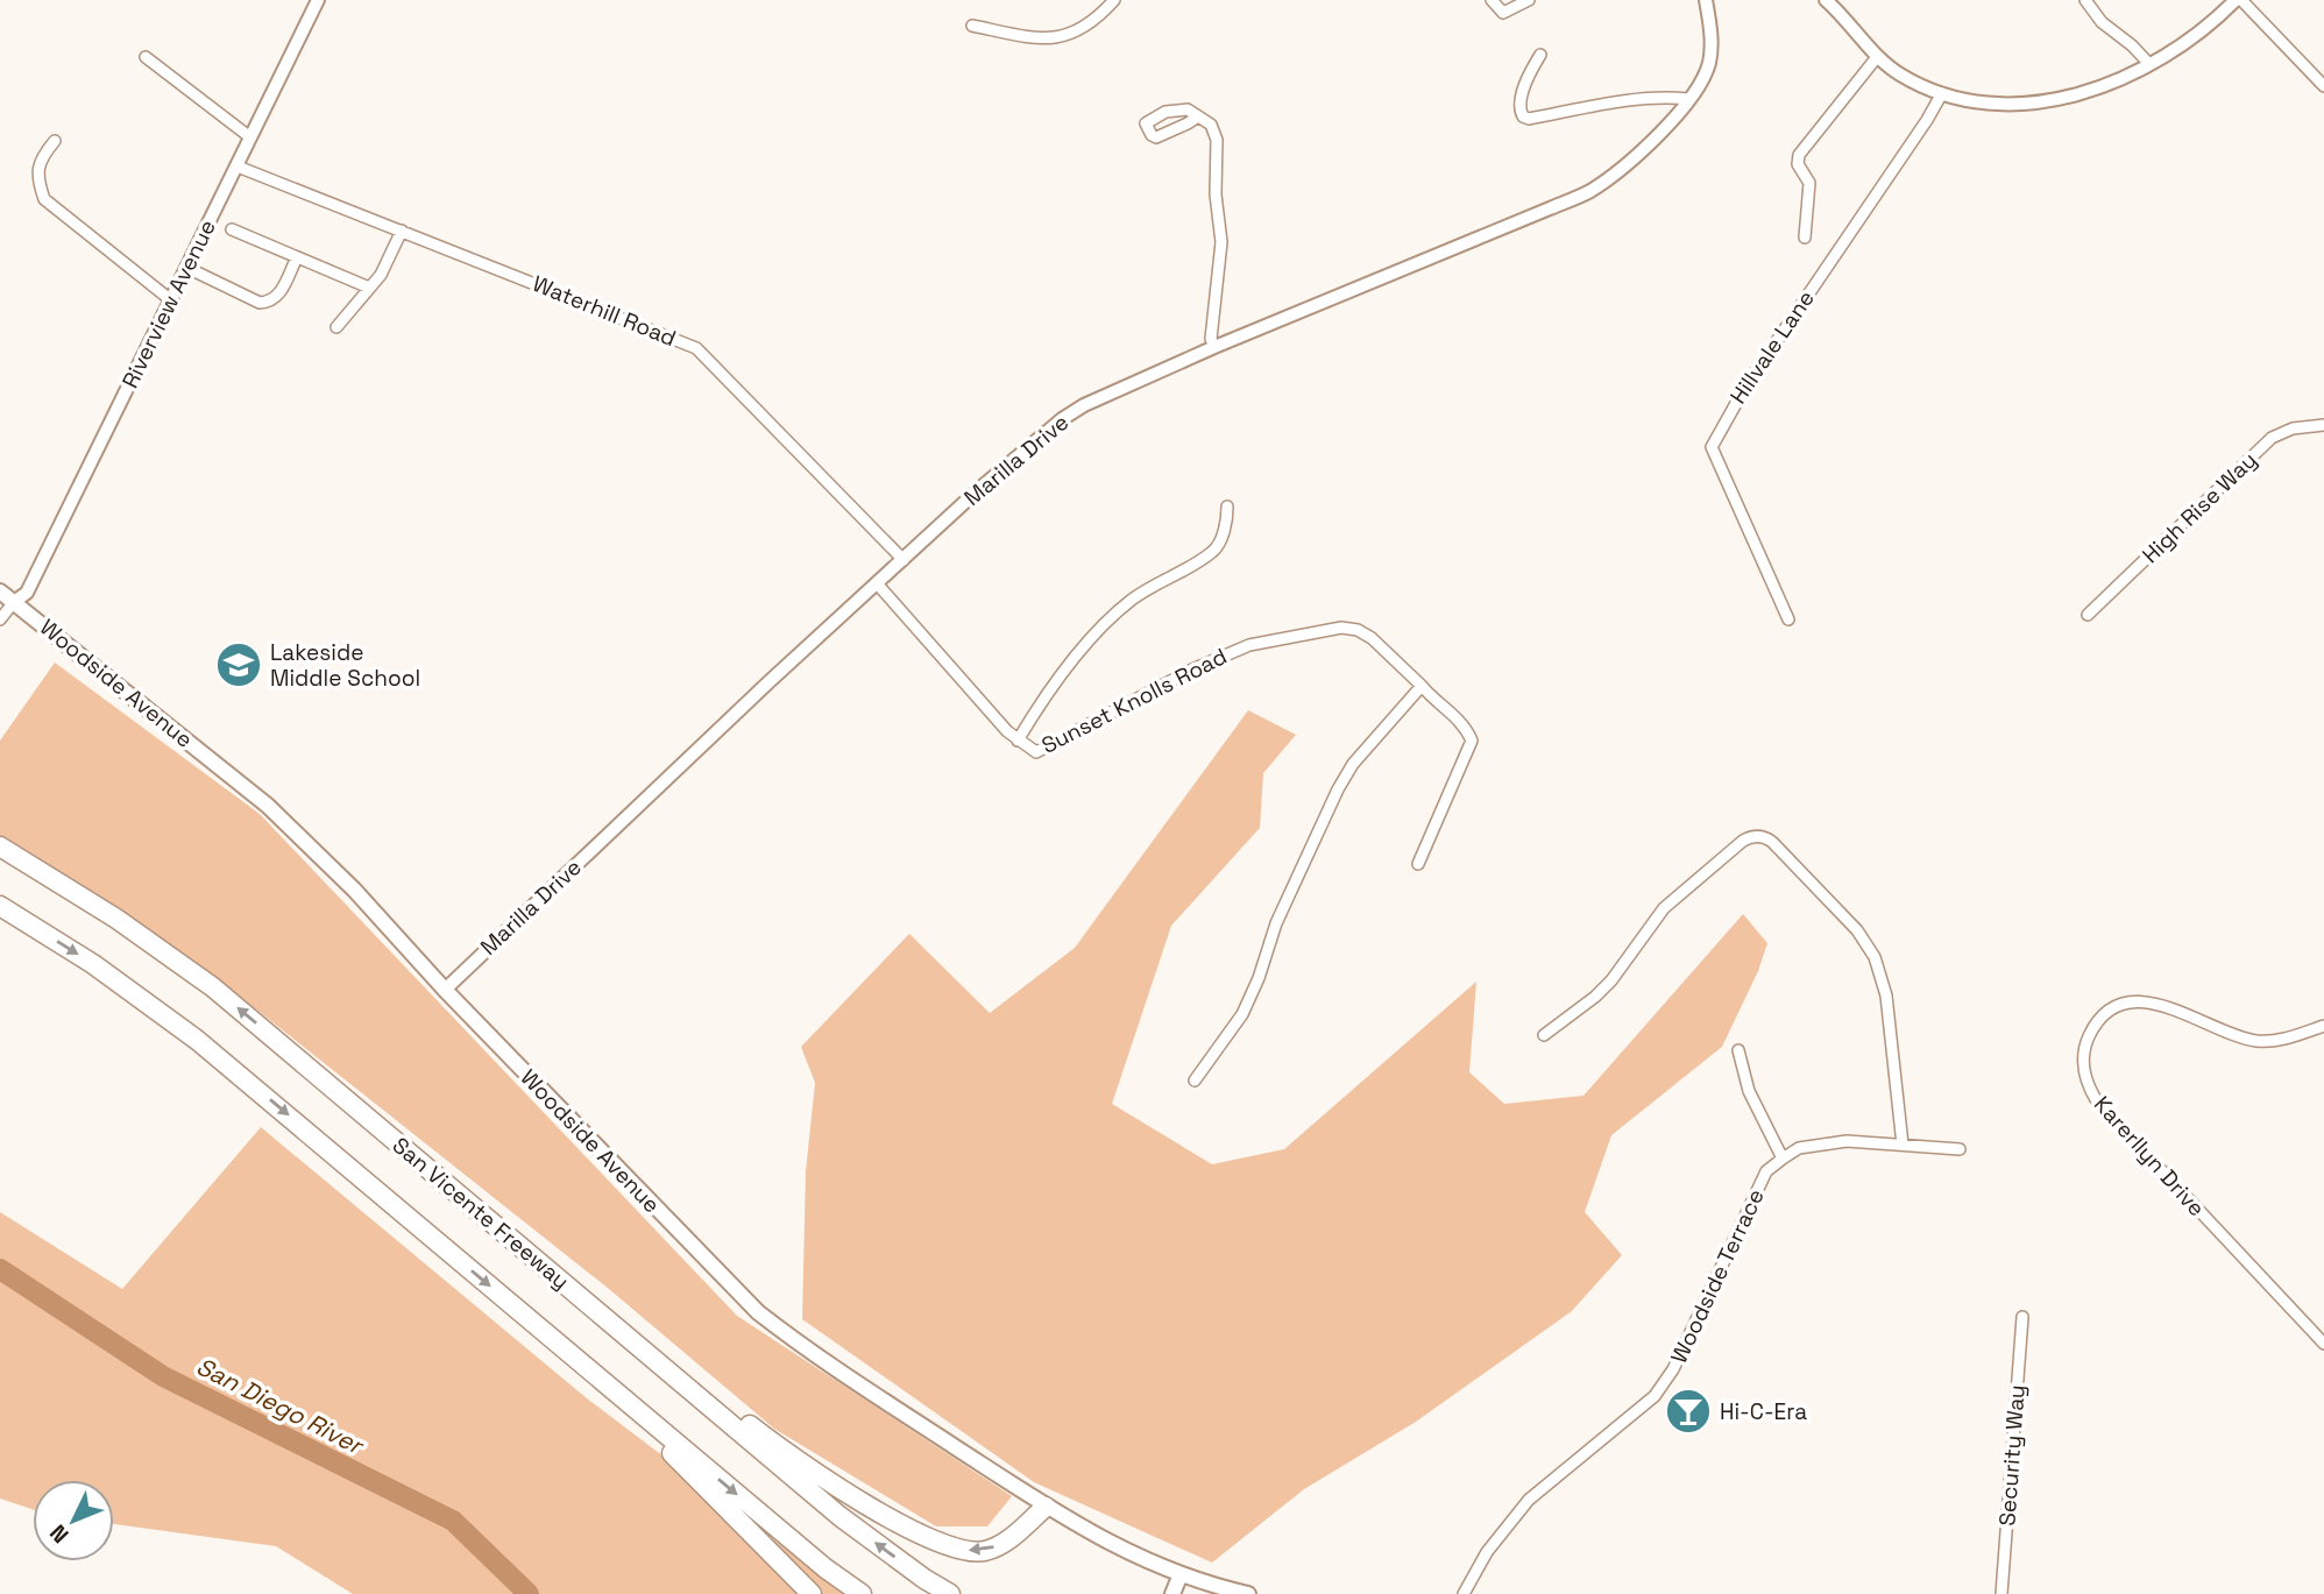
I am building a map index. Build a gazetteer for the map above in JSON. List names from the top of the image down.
{
  "streets": {
    "highway": ["San Vicente Freeway"],
    "main road": ["Woodside Avenue"],
    "street": [
      "Riverview Avenue",
      "Waterhill Road",
      "Hillvale Lane",
      "Marilla Drive",
      "High Rise Way",
      "Sunset Knolls Road",
      "Karerllyn Drive",
      "Woodside Terrace",
      "Security Way"
    ]
  },
  "crossings": [
    ["Riverview Avenue", "Waterhill Road"],
    ["Riverview Avenue", "Woodside Avenue"],
    ["Waterhill Road", "Marilla Drive"],
    ["Marilla Drive", "Woodside Avenue"],
    ["Marilla Drive", "Sunset Knolls Road"]
  ],
  "water": ["San Diego River"],
  "places": {
    "school or university": ["Lakeside Middle School"],
    "bar": ["Hi-C-Era"]
  },
  "north": "bottom left"
}
